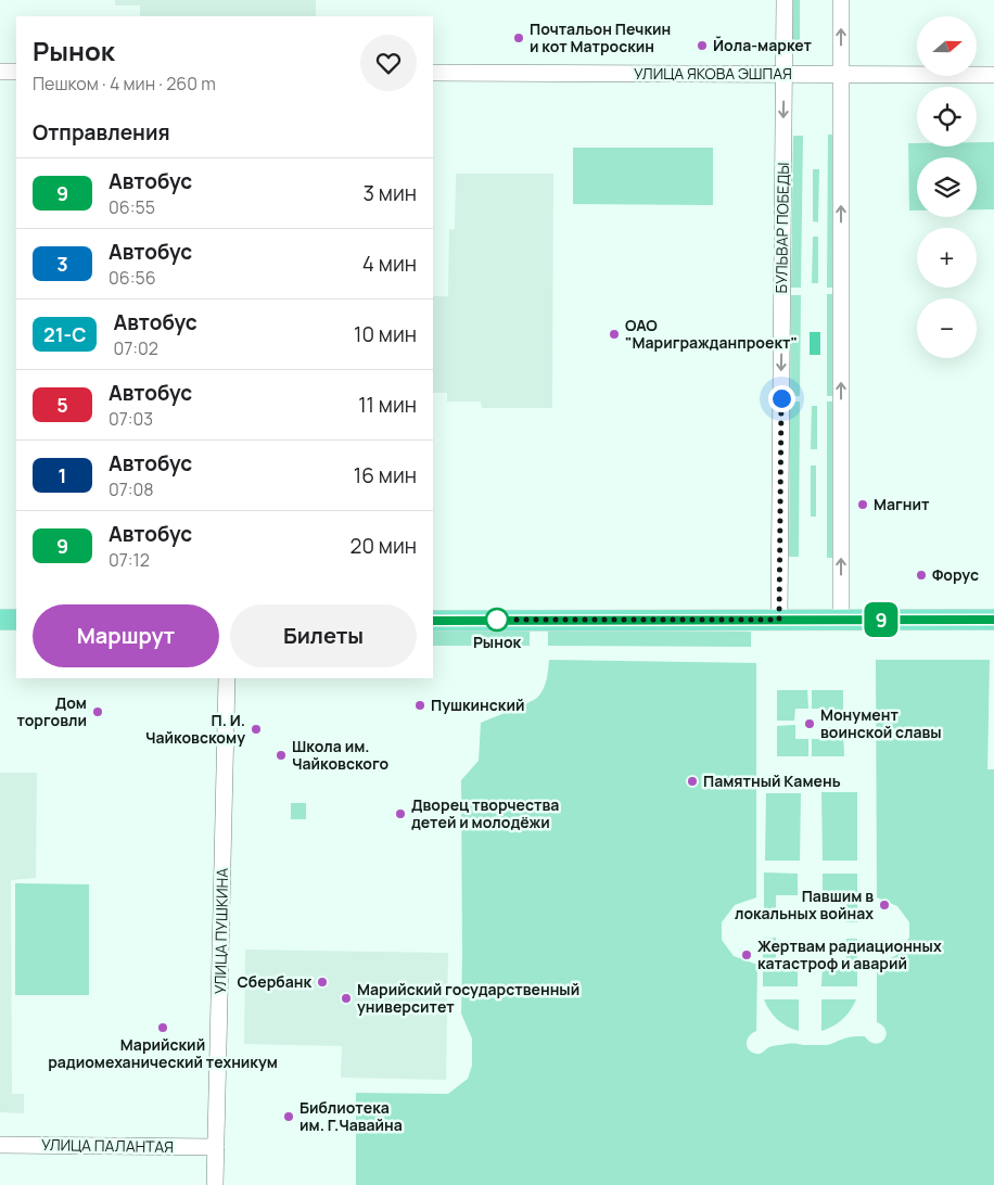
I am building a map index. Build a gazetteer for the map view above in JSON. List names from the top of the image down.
{
  "streets": {
    "street": [
      "УЛИЦА ЯКОВА ЭШПАЯ",
      "БУЛЬВАР ПОБЕДЫ",
      "УЛИЦА ПУШКИНА",
      "УЛИЦА ПАЛАНТАЯ"
    ]
  },
  "crossings": [
    ["УЛИЦА ЯКОВА ЭШПАЯ", "БУЛЬВАР ПОБЕДЫ"],
    ["УЛИЦА ПУШКИНА", "УЛИЦА ПАЛАНТАЯ"]
  ],
  "places": [
    "Почтальон Печкин и кот Матроскин",
    "Йола-маркет",
    "OAO \"Маригражданпроект\"",
    "Магнит",
    "Форус",
    "Рынок",
    "Пушкинский",
    "Дом торговли",
    "Монумент воинской славы",
    "П. И. Чайковскому",
    "Школа им. Чайковского",
    "Памятный Камень",
    "Дворец творчества детей и молодёжи",
    "Павшим в локальных войнах",
    "Жертвам радиационных катастроф и аварий",
    "Сбербанк",
    "Марийский государственный университет",
    "Марийский радиомеханический техникум",
    "Библиотека им. Г.Чавайна"
  ],
  "lines": ["bus line 9"],
  "north": "right",
  "page": {
    "on_map": "9",
    "map_buttons": ["+", "−"],
    "heading": [
      ["Рынок", "Пешком · 4 мин · 260 m"],
      "Отправления"
    ],
    "list": [
      {
        "mark": "9",
        "name": "Автобус",
        "note": "06:55",
        "value": "3 мин"
      },
      {
        "mark": "3",
        "name": "Автобус",
        "note": "06:56",
        "value": "4 мин"
      },
      {
        "mark": "21-С",
        "name": "Автобус",
        "note": "07:02",
        "value": "10 мин"
      },
      {
        "mark": "5",
        "name": "Автобус",
        "note": "07:03",
        "value": "11 мин"
      },
      {
        "mark": "1",
        "name": "Автобус",
        "note": "07:08",
        "value": "16 мин"
      },
      {
        "mark": "9",
        "name": "Автобус",
        "note": "07:12",
        "value": "20 мин"
      }
    ],
    "buttons": ["Маршрут", "Билеты"]
  }
}
